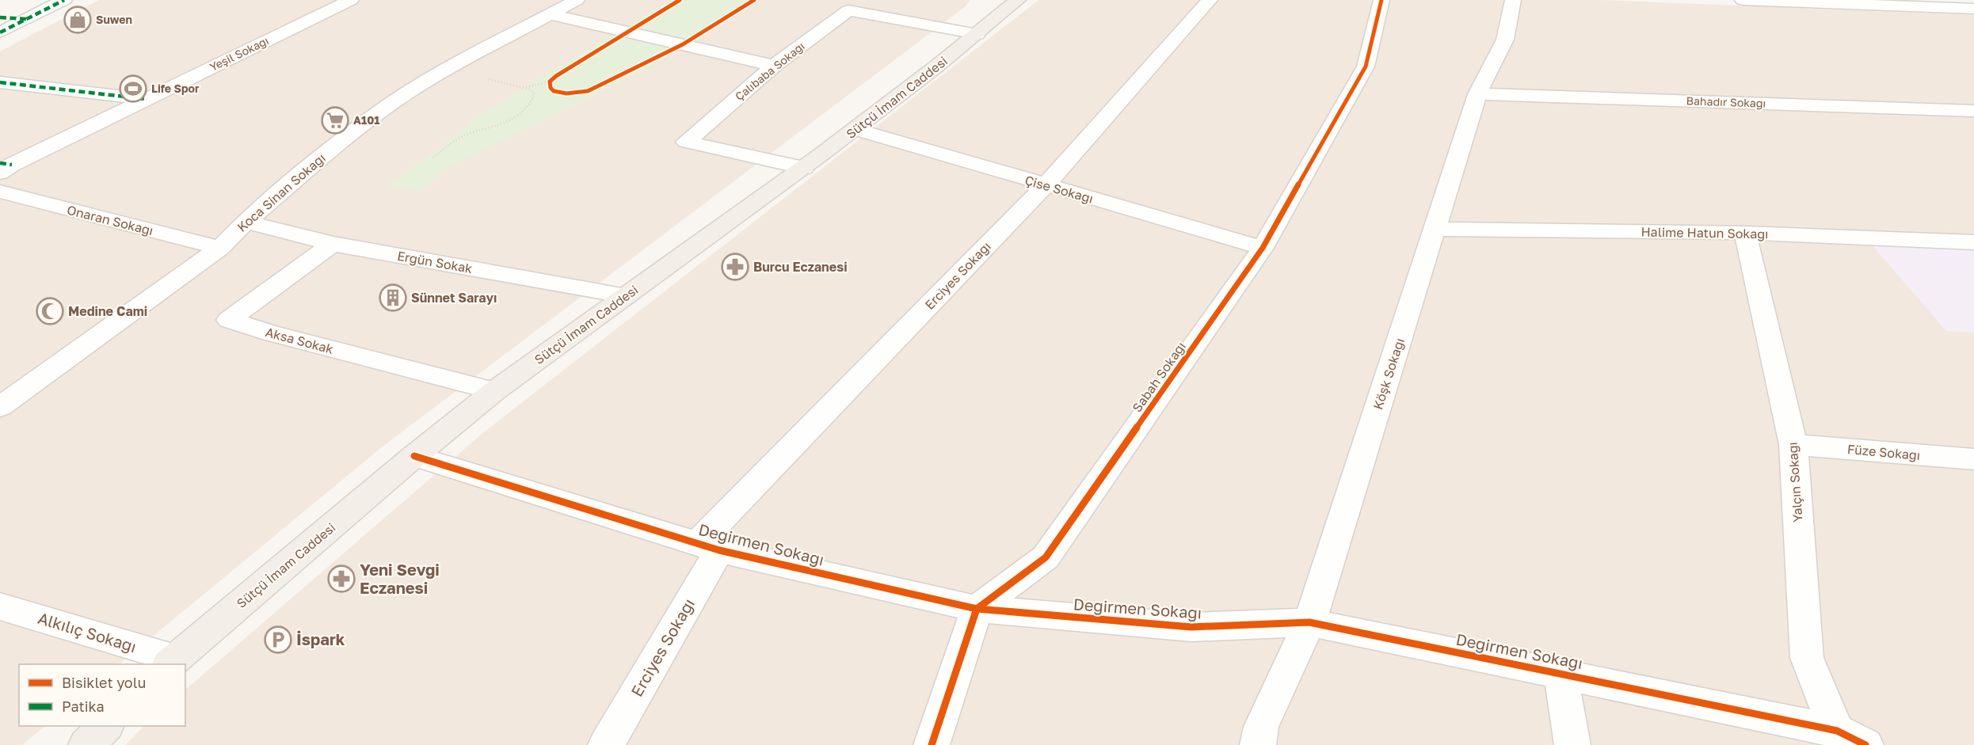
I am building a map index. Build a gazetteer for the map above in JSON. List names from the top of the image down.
{
  "streets": {
    "main road": ["Sütçü İmam Caddesi"],
    "street": [
      "Yeşil Sokağı",
      "Çalıbaba Sokağı",
      "Bahadır Sokağı",
      "Çise Sokağı",
      "Koca Sinan Sokağı",
      "Onaran Sokağı",
      "Halime Hatun Sokağı",
      "Ergün Sokak",
      "Erciyes Sokağı",
      "Aksa Sokak",
      "Köşk Sokağı",
      "Sabah Sokağı",
      "Füze Sokağı",
      "Yalçın Sokağı",
      "Değirmen Sokağı",
      "Alkılıç Sokağı"
    ]
  },
  "crossings": [
    ["Çalıbaba Sokağı", "Sütçü İmam Caddesi"],
    ["Sütçü İmam Caddesi", "Çise Sokağı"],
    ["Sütçü İmam Caddesi", "Ergün Sokak"],
    ["Sütçü İmam Caddesi", "Aksa Sokak"],
    ["Sütçü İmam Caddesi", "Değirmen Sokağı"],
    ["Sütçü İmam Caddesi", "Alkılıç Sokağı"],
    ["Bahadır Sokağı", "Köşk Sokağı"],
    ["Çise Sokağı", "Erciyes Sokağı"],
    ["Çise Sokağı", "Sabah Sokağı"],
    ["Koca Sinan Sokağı", "Onaran Sokağı"],
    ["Koca Sinan Sokağı", "Ergün Sokak"],
    ["Halime Hatun Sokağı", "Köşk Sokağı"],
    ["Halime Hatun Sokağı", "Yalçın Sokağı"],
    ["Ergün Sokak", "Aksa Sokak"],
    ["Erciyes Sokağı", "Değirmen Sokağı"],
    ["Köşk Sokağı", "Değirmen Sokağı"],
    ["Sabah Sokağı", "Değirmen Sokağı"],
    ["Füze Sokağı", "Yalçın Sokağı"],
    ["Yalçın Sokağı", "Değirmen Sokağı"]
  ],
  "places": {
    "shop": ["Suwen"],
    "sports": ["Life Spor"],
    "supermarket": ["A101"],
    "pharmacy": ["Burcu Eczanesi", "Yeni Sevgi Eczanesi"],
    "building": ["Sünnet Sarayı"],
    "mosque": ["Medine Cami"],
    "parking": ["İspark"]
  },
  "legend": ["Bisiklet yolu", "Patika"]
}
